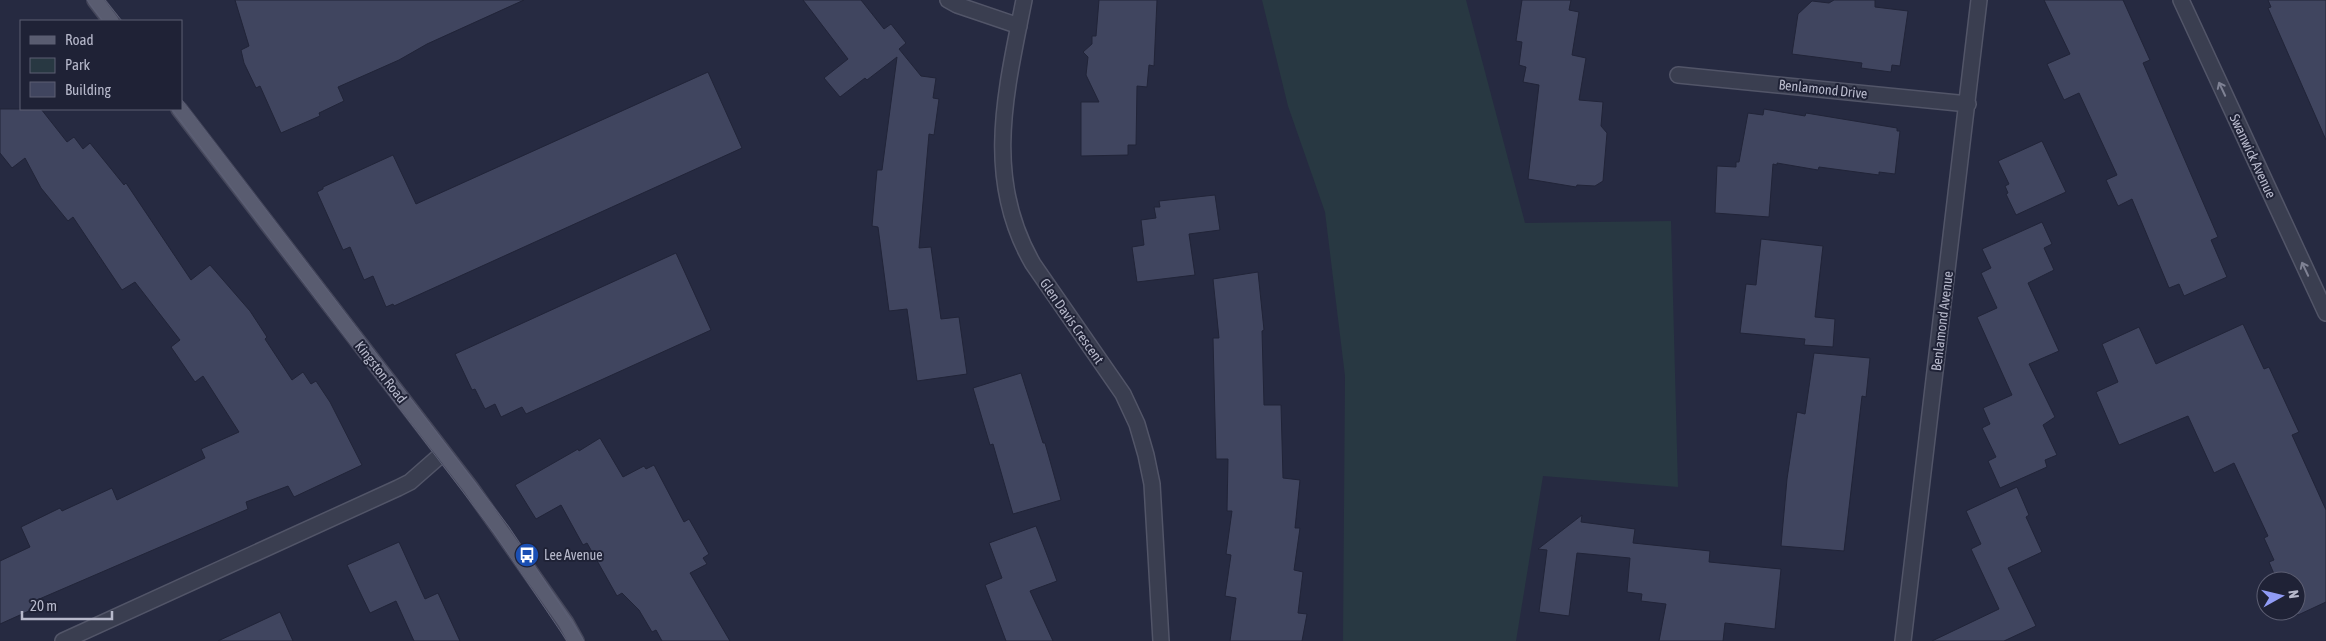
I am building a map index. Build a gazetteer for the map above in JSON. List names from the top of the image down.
{
  "streets": {
    "main road": ["Kingston Road"],
    "street": [
      "Benlamond Drive",
      "Swanwick Avenue",
      "Glen Davis Crescent",
      "Benlamond Avenue"
    ]
  },
  "crossings": [
    ["Benlamond Drive", "Benlamond Avenue"]
  ],
  "one_way": ["Swanwick Avenue"],
  "places": {
    "bus stop": ["Lee Avenue"]
  },
  "legend": ["Road", "Park", "Building"],
  "scale_bar": "20 m",
  "north": "right"
}
